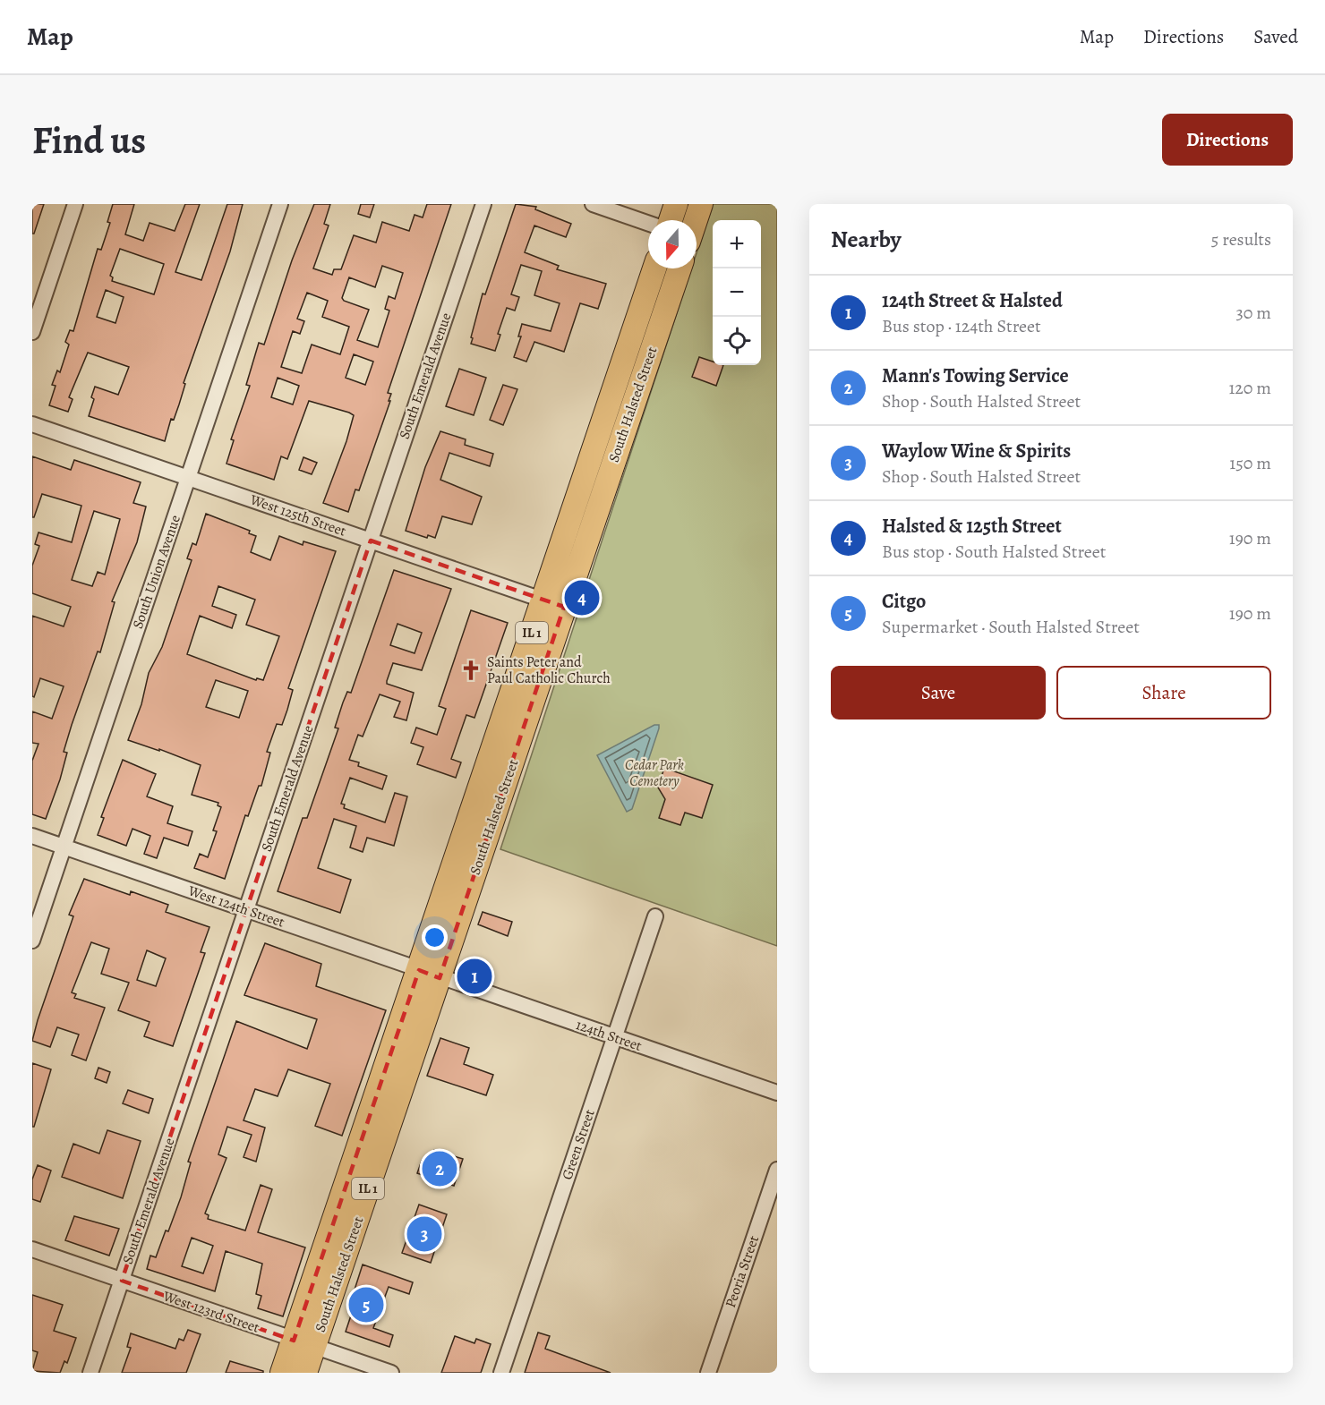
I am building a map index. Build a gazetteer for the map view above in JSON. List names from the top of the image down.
{
  "streets": {
    "main road": ["South Halsted Street", "IL 1"],
    "street": [
      "South Emerald Avenue",
      "West 125th Street",
      "South Union Avenue",
      "West 124th Street",
      "124th Street",
      "Green Street",
      "Peoria Street",
      "West 123rd Street"
    ]
  },
  "crossings": [
    ["South Emerald Avenue", "West 125th Street"],
    ["South Emerald Avenue", "West 124th Street"],
    ["South Emerald Avenue", "West 123rd Street"],
    ["South Halsted Street", "West 125th Street"],
    ["South Halsted Street", "West 124th Street"],
    ["South Halsted Street", "124th Street"],
    ["South Halsted Street", "West 123rd Street"],
    ["West 125th Street", "South Union Avenue"],
    ["South Union Avenue", "West 124th Street"],
    ["West 124th Street", "124th Street"],
    ["124th Street", "Green Street"]
  ],
  "parks": ["Cedar Park Cemetery"],
  "places": {
    "church": ["Saints Peter and Paul Catholic Church"]
  },
  "north": "bottom",
  "page": {
    "header": "Map",
    "nav": ["Map", "Directions", "Saved"],
    "buttons": [
      "Directions",
      ["Save", "Share"]
    ],
    "title": "Find us",
    "heading": ["Nearby", "5 results"],
    "map_buttons": ["+", "−"],
    "list": [
      {
        "mark": "1",
        "name": "124th Street & Halsted",
        "note": "Bus stop · 124th Street",
        "value": "30 m"
      },
      {
        "mark": "2",
        "name": "Mann's Towing Service",
        "note": "Shop · South Halsted Street",
        "value": "120 m"
      },
      {
        "mark": "3",
        "name": "Waylow Wine & Spirits",
        "note": "Shop · South Halsted Street",
        "value": "150 m"
      },
      {
        "mark": "4",
        "name": "Halsted & 125th Street",
        "note": "Bus stop · South Halsted Street",
        "value": "190 m"
      },
      {
        "mark": "5",
        "name": "Citgo",
        "note": "Supermarket · South Halsted Street",
        "value": "190 m"
      }
    ],
    "pins": [
      "4",
      "1",
      "2",
      "3",
      "5"
    ]
  }
}
